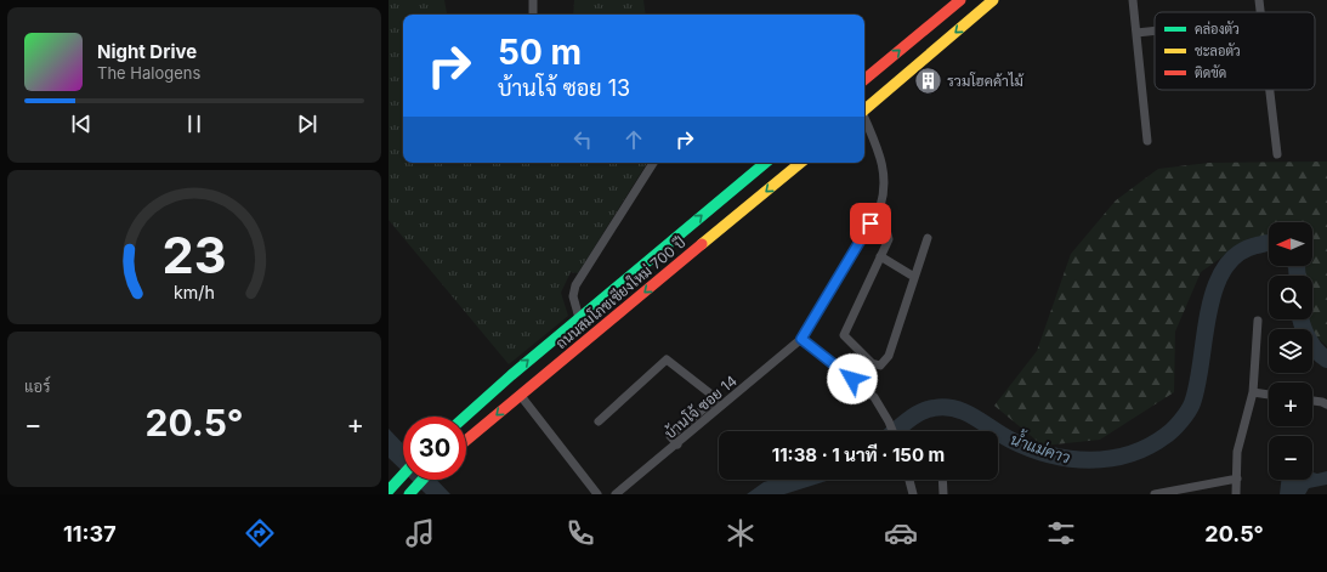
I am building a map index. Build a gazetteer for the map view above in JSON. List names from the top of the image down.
{
  "streets": {
    "main road": ["ถนนสมโภชเชียงใหม่ 700 ปี"],
    "street": ["บ้านโจ้ ซอย 14"]
  },
  "water": ["น้ำแม่คาว"],
  "places": {
    "building": ["รวมโฮคค้าไม้"]
  },
  "legend": ["คล่องตัว", "ชะลอตัว", "ติดขัด"],
  "north": "left",
  "page": {
    "turn": ["50 m", "บ้านโจ้ ซอย 13"],
    "song": ["Night Drive", "The Halogens"],
    "map_buttons": ["+", "−"],
    "tile": "แอร์",
    "heat": ["−", "20.5°", "+"],
    "limit": "30",
    "trip": "11:38 · 1 นาที · 150 m",
    "tabs": ["11:37", "20.5°"],
    "gauge": ["23", "km/h"]
  }
}
